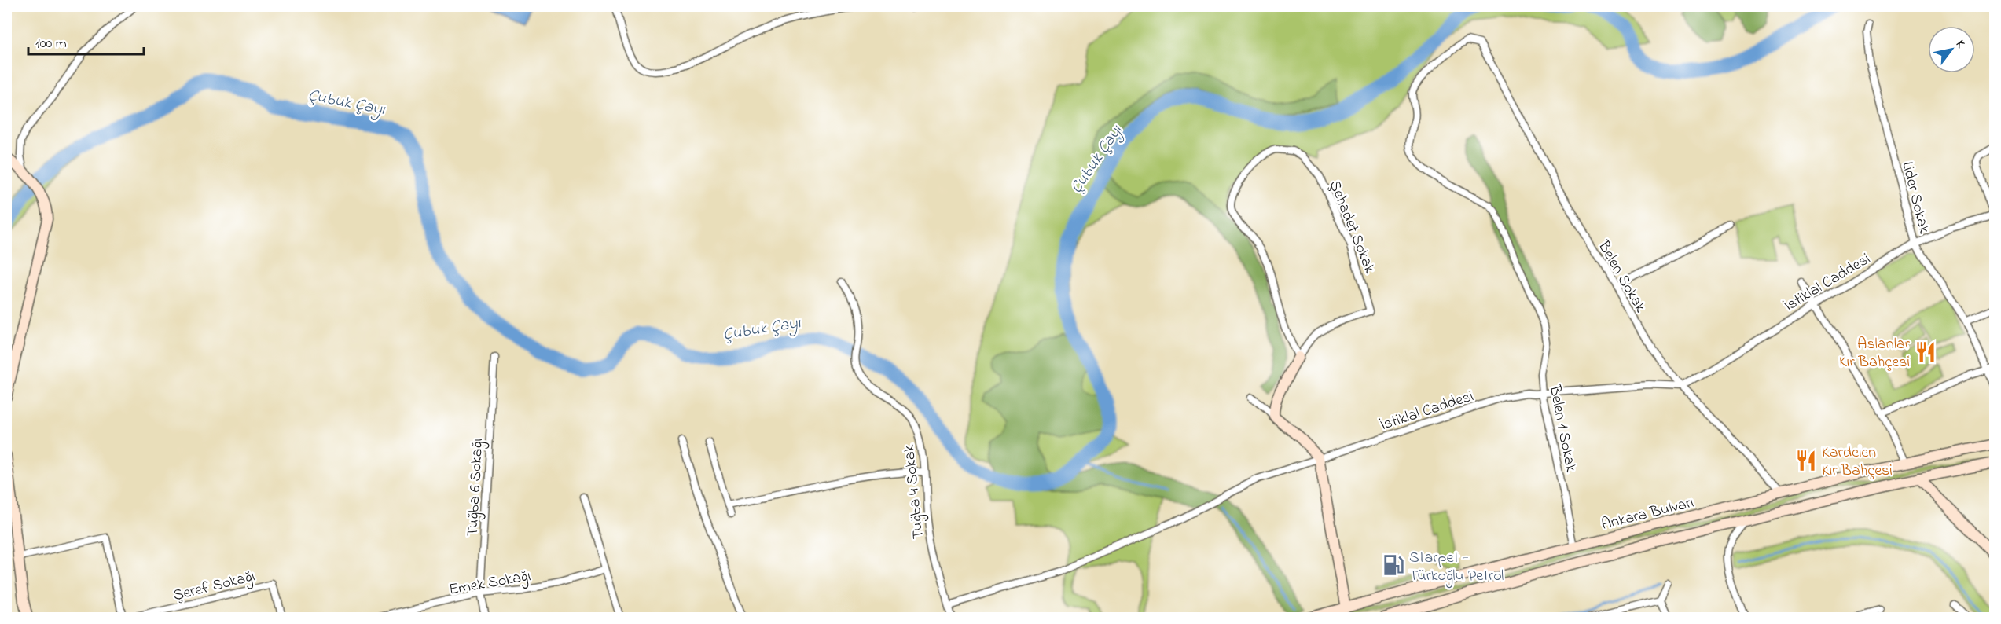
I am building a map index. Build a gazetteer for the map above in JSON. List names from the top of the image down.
{
  "streets": {
    "main road": ["Ankara Bulvarı"],
    "street": [
      "Lider Sokak",
      "Şehadet Sokak",
      "Belen Sokak",
      "İstiklal Caddesi",
      "Belen 1 Sokak",
      "Tuğba 6 Sokağı",
      "Tuğba 4 Sokak",
      "Emek Sokağı",
      "Şeref Sokağı"
    ]
  },
  "crossings": [
    ["Lider Sokak", "İstiklal Caddesi"],
    ["Belen Sokak", "İstiklal Caddesi"],
    ["Belen Sokak", "Belen 1 Sokak"],
    ["Belen Sokak", "Ankara Bulvarı"],
    ["İstiklal Caddesi", "Belen 1 Sokak"],
    ["İstiklal Caddesi", "Tuğba 4 Sokak"],
    ["Belen 1 Sokak", "Ankara Bulvarı"],
    ["Tuğba 6 Sokağı", "Emek Sokağı"]
  ],
  "water": ["Çubuk Çayı"],
  "places": {
    "restaurant": ["Aslanlar Kır Bahçesi", "Kardelen Kır Bahçesi"],
    "fuel station": ["Starpet - Türkoğlu Petrol"]
  },
  "scale_bar": "100 m",
  "north": "top right"
}
